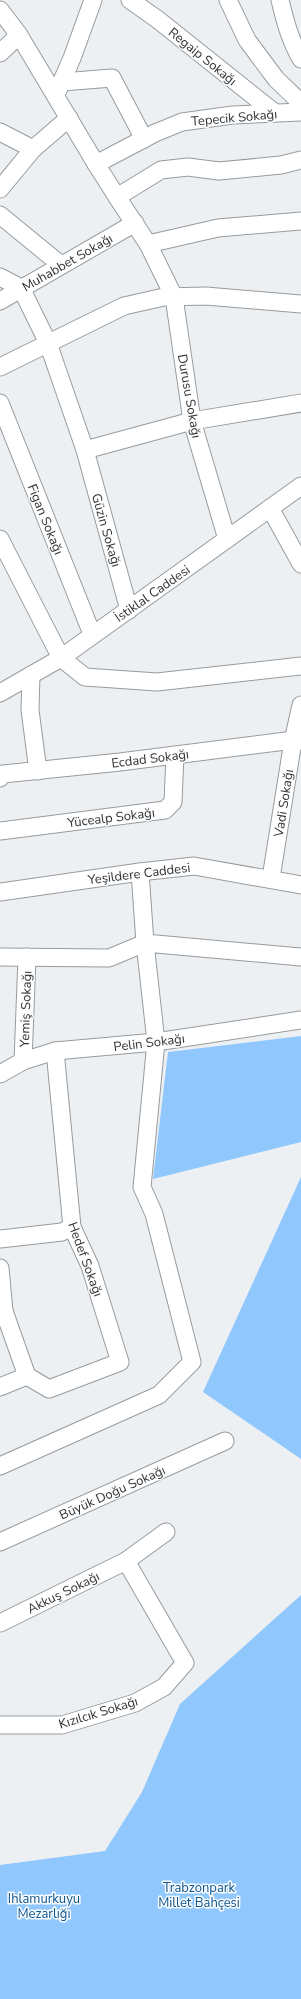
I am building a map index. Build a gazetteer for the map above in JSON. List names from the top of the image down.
{
  "streets": {
    "street": [
      "Regaip Sokağı",
      "Tepecik Sokağı",
      "Muhabbet Sokağı",
      "Durusu Sokağı",
      "Figan Sokağı",
      "Güzin Sokağı",
      "İstiklal Caddesi",
      "Ecdad Sokağı",
      "Vadi Sokağı",
      "Yücealp Sokağı",
      "Yeşildere Caddesi",
      "Yemiş Sokağı",
      "Pelin Sokağı",
      "Hedef Sokağı",
      "Büyük Doğu Sokağı",
      "Akkuş Sokağı",
      "Kızılcık Sokağı"
    ]
  },
  "crossings": [
    ["Regaip Sokağı", "Tepecik Sokağı"],
    ["Muhabbet Sokağı", "Durusu Sokağı"],
    ["Muhabbet Sokağı", "Güzin Sokağı"],
    ["Durusu Sokağı", "İstiklal Caddesi"],
    ["Figan Sokağı", "İstiklal Caddesi"],
    ["Güzin Sokağı", "İstiklal Caddesi"],
    ["Ecdad Sokağı", "Vadi Sokağı"],
    ["Ecdad Sokağı", "Yücealp Sokağı"],
    ["Vadi Sokağı", "Yeşildere Caddesi"],
    ["Yemiş Sokağı", "Pelin Sokağı"],
    ["Pelin Sokağı", "Hedef Sokağı"],
    ["Akkuş Sokağı", "Kızılcık Sokağı"]
  ],
  "parks": ["Trabzonpark Millet Bahçesi", "Ihlamurkuyu Mezarlığı"]
}
